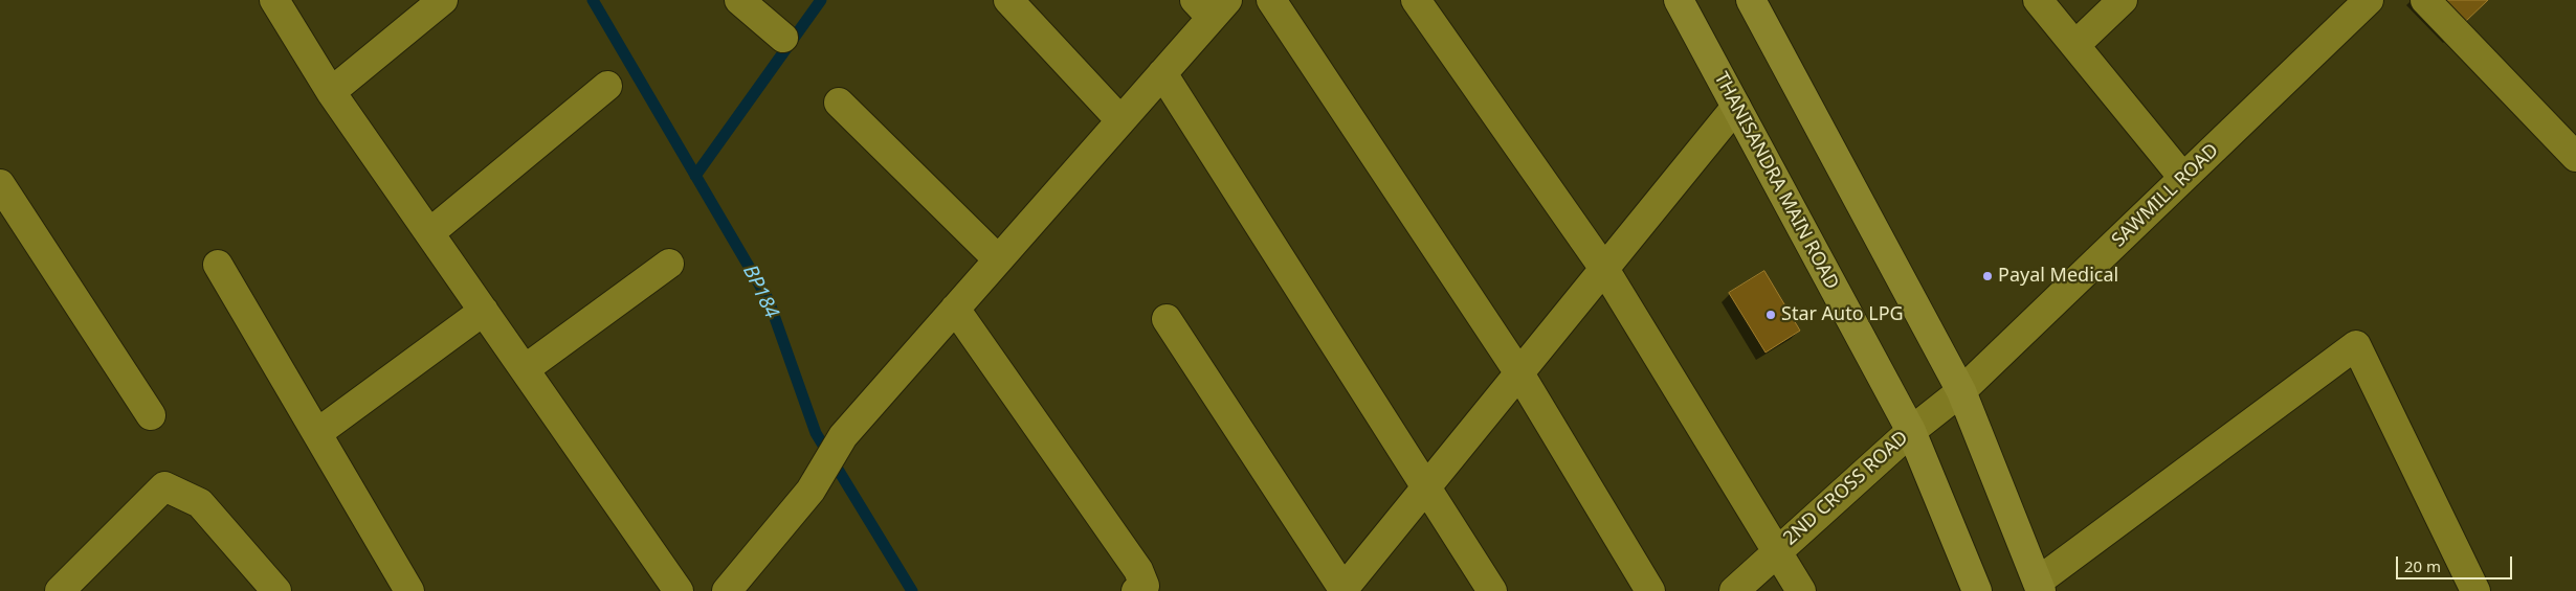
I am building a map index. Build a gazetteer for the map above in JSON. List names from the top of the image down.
{
  "streets": {
    "main road": ["THANISANDRA MAIN ROAD"],
    "street": ["SAWMILL ROAD", "2ND CROSS ROAD"]
  },
  "crossings": [
    ["THANISANDRA MAIN ROAD", "2ND CROSS ROAD"],
    ["SAWMILL ROAD", "2ND CROSS ROAD"]
  ],
  "water": ["BP184"],
  "places": ["Payal Medical", "Star Auto LPG"],
  "scale_bar": "20 m"
}
